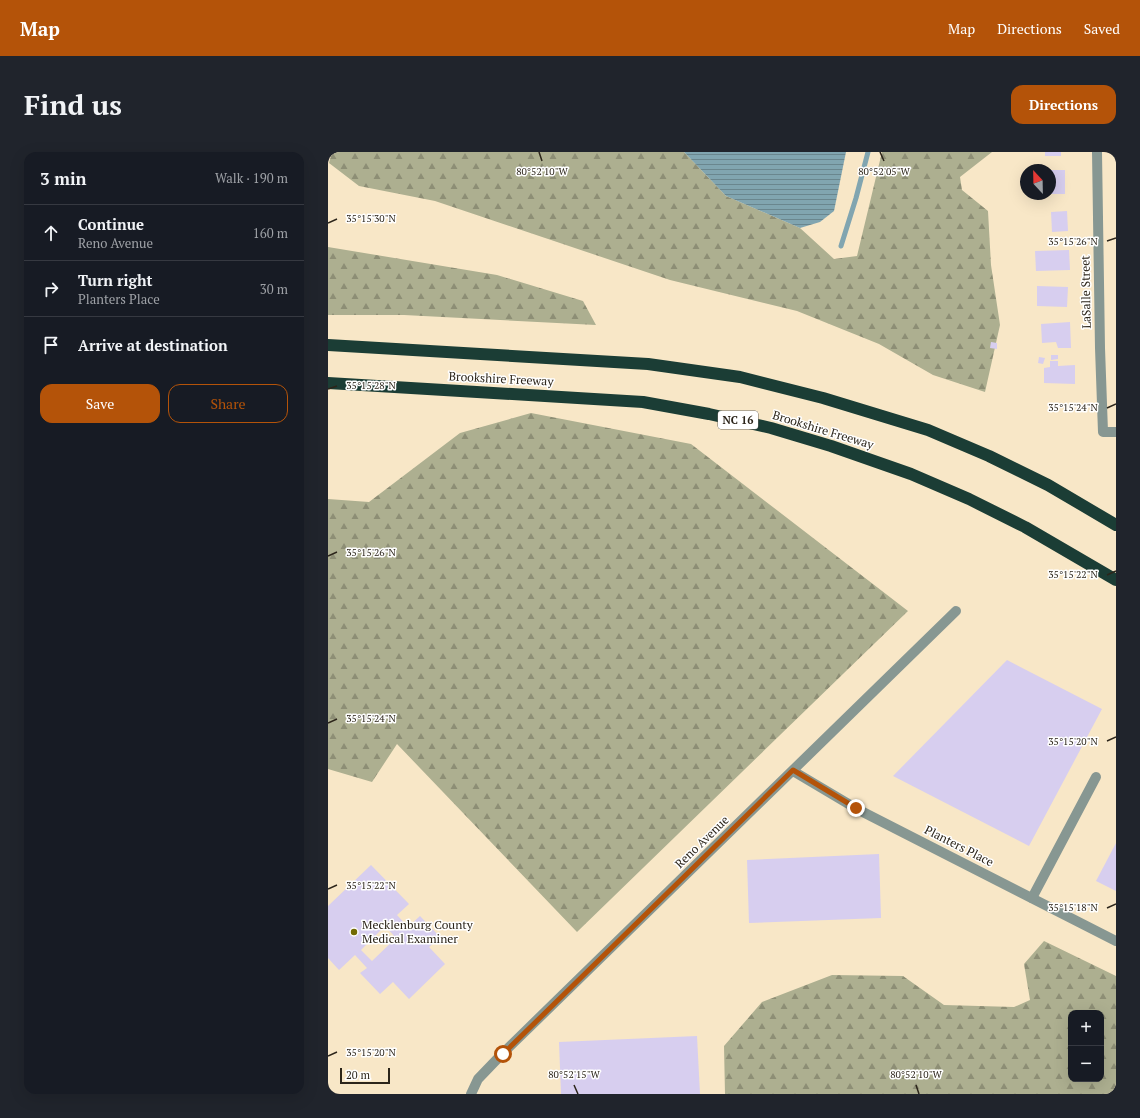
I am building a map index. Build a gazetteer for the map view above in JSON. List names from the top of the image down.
{
  "streets": {
    "highway": ["Brookshire Freeway", "NC 16"],
    "street": ["LaSalle Street", "Reno Avenue", "Planters Place"]
  },
  "crossings": [
    ["Reno Avenue", "Planters Place"]
  ],
  "places": ["Mecklenburg County Medical Examiner"],
  "scale_bar": "20 m",
  "north": "top",
  "page": {
    "header": "Map",
    "nav": ["Map", "Directions", "Saved"],
    "buttons": [
      "Directions",
      ["Save", "Share"]
    ],
    "title": "Find us",
    "heading": ["3 min", "Walk · 190 m"],
    "list": [
      ["Continue", "Reno Avenue", "160 m"],
      ["Turn right", "Planters Place", "30 m"],
      "Arrive at destination"
    ],
    "map_buttons": ["+", "−"],
    "scale": "20 m"
  },
  "coordinates": [
    "80°52'10\"W",
    "80°52'05\"W",
    "35°15'30\"N",
    "35°15'26\"N",
    "35°15'28\"N",
    "35°15'24\"N",
    "35°15'22\"N",
    "35°15'20\"N",
    "35°15'18\"N",
    "80°52'15\"W"
  ]
}
